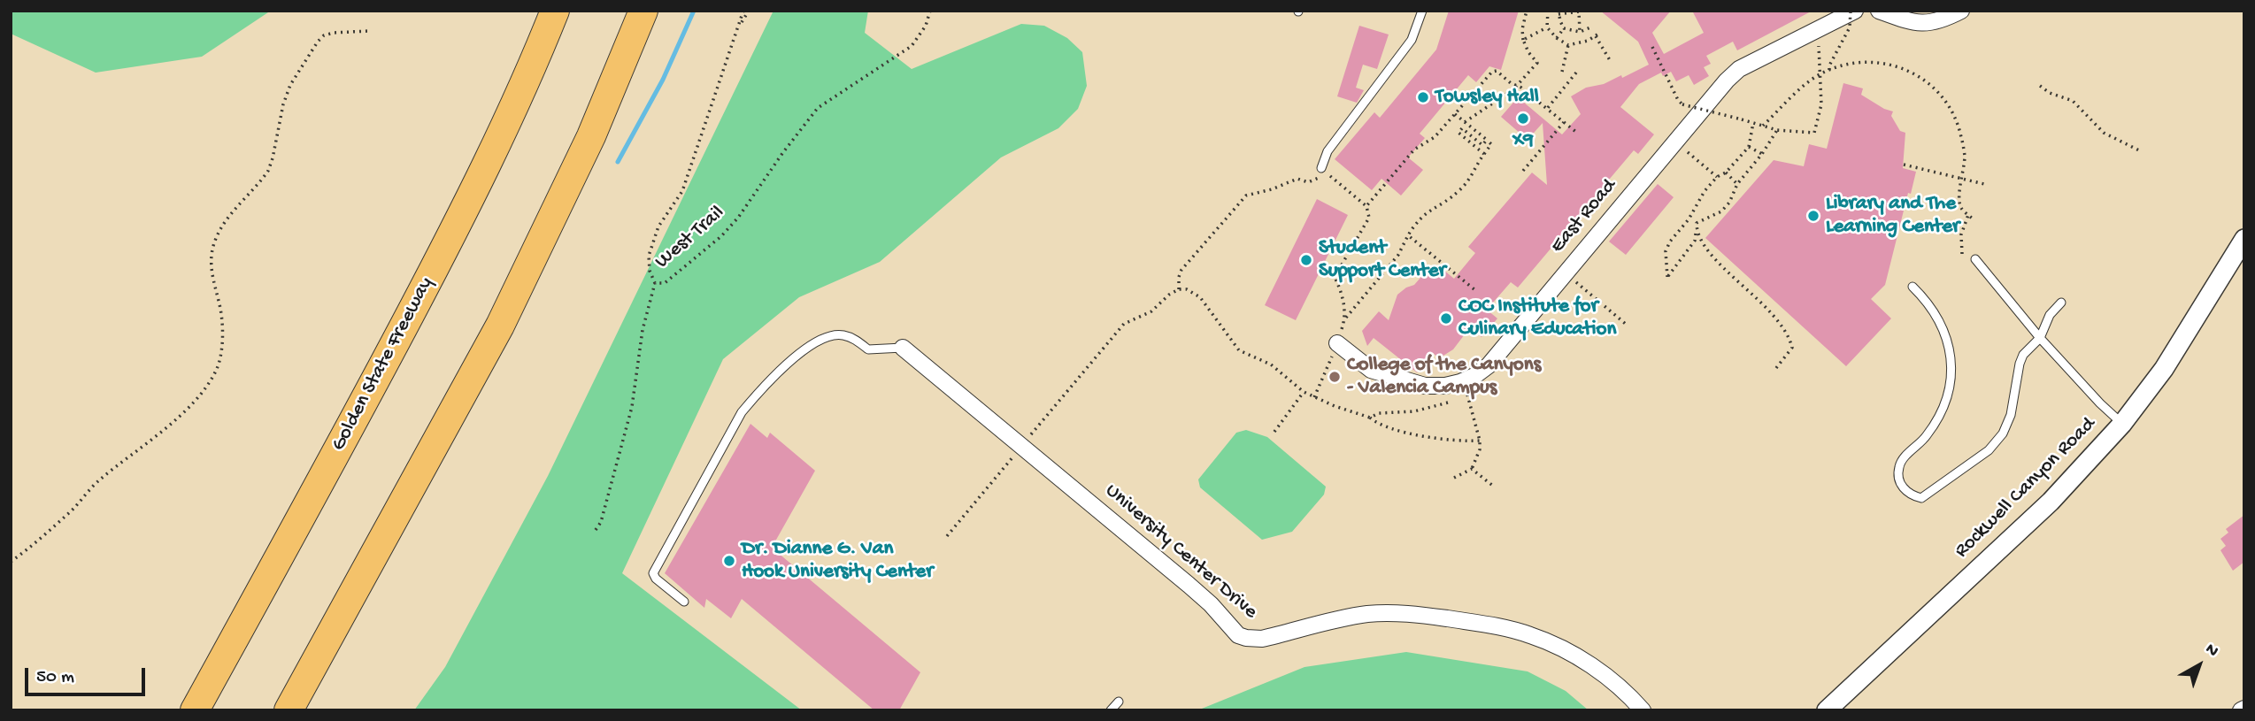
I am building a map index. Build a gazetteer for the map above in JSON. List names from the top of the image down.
{
  "streets": {
    "highway": ["Golden State Freeway"],
    "street": ["East Road", "Rockwell Canyon Road", "University Center Drive"],
    "path": ["West Trail"]
  },
  "places": [
    "Towsley Hall",
    "X9",
    "Library and The Learning Center",
    "Student Support Center",
    "COC Institute for Culinary Education",
    "College of the Canyons - Valencia Campus",
    "Dr. Dianne G. Van Hook University Center"
  ],
  "scale_bar": "50 m",
  "north": "top right"
}
